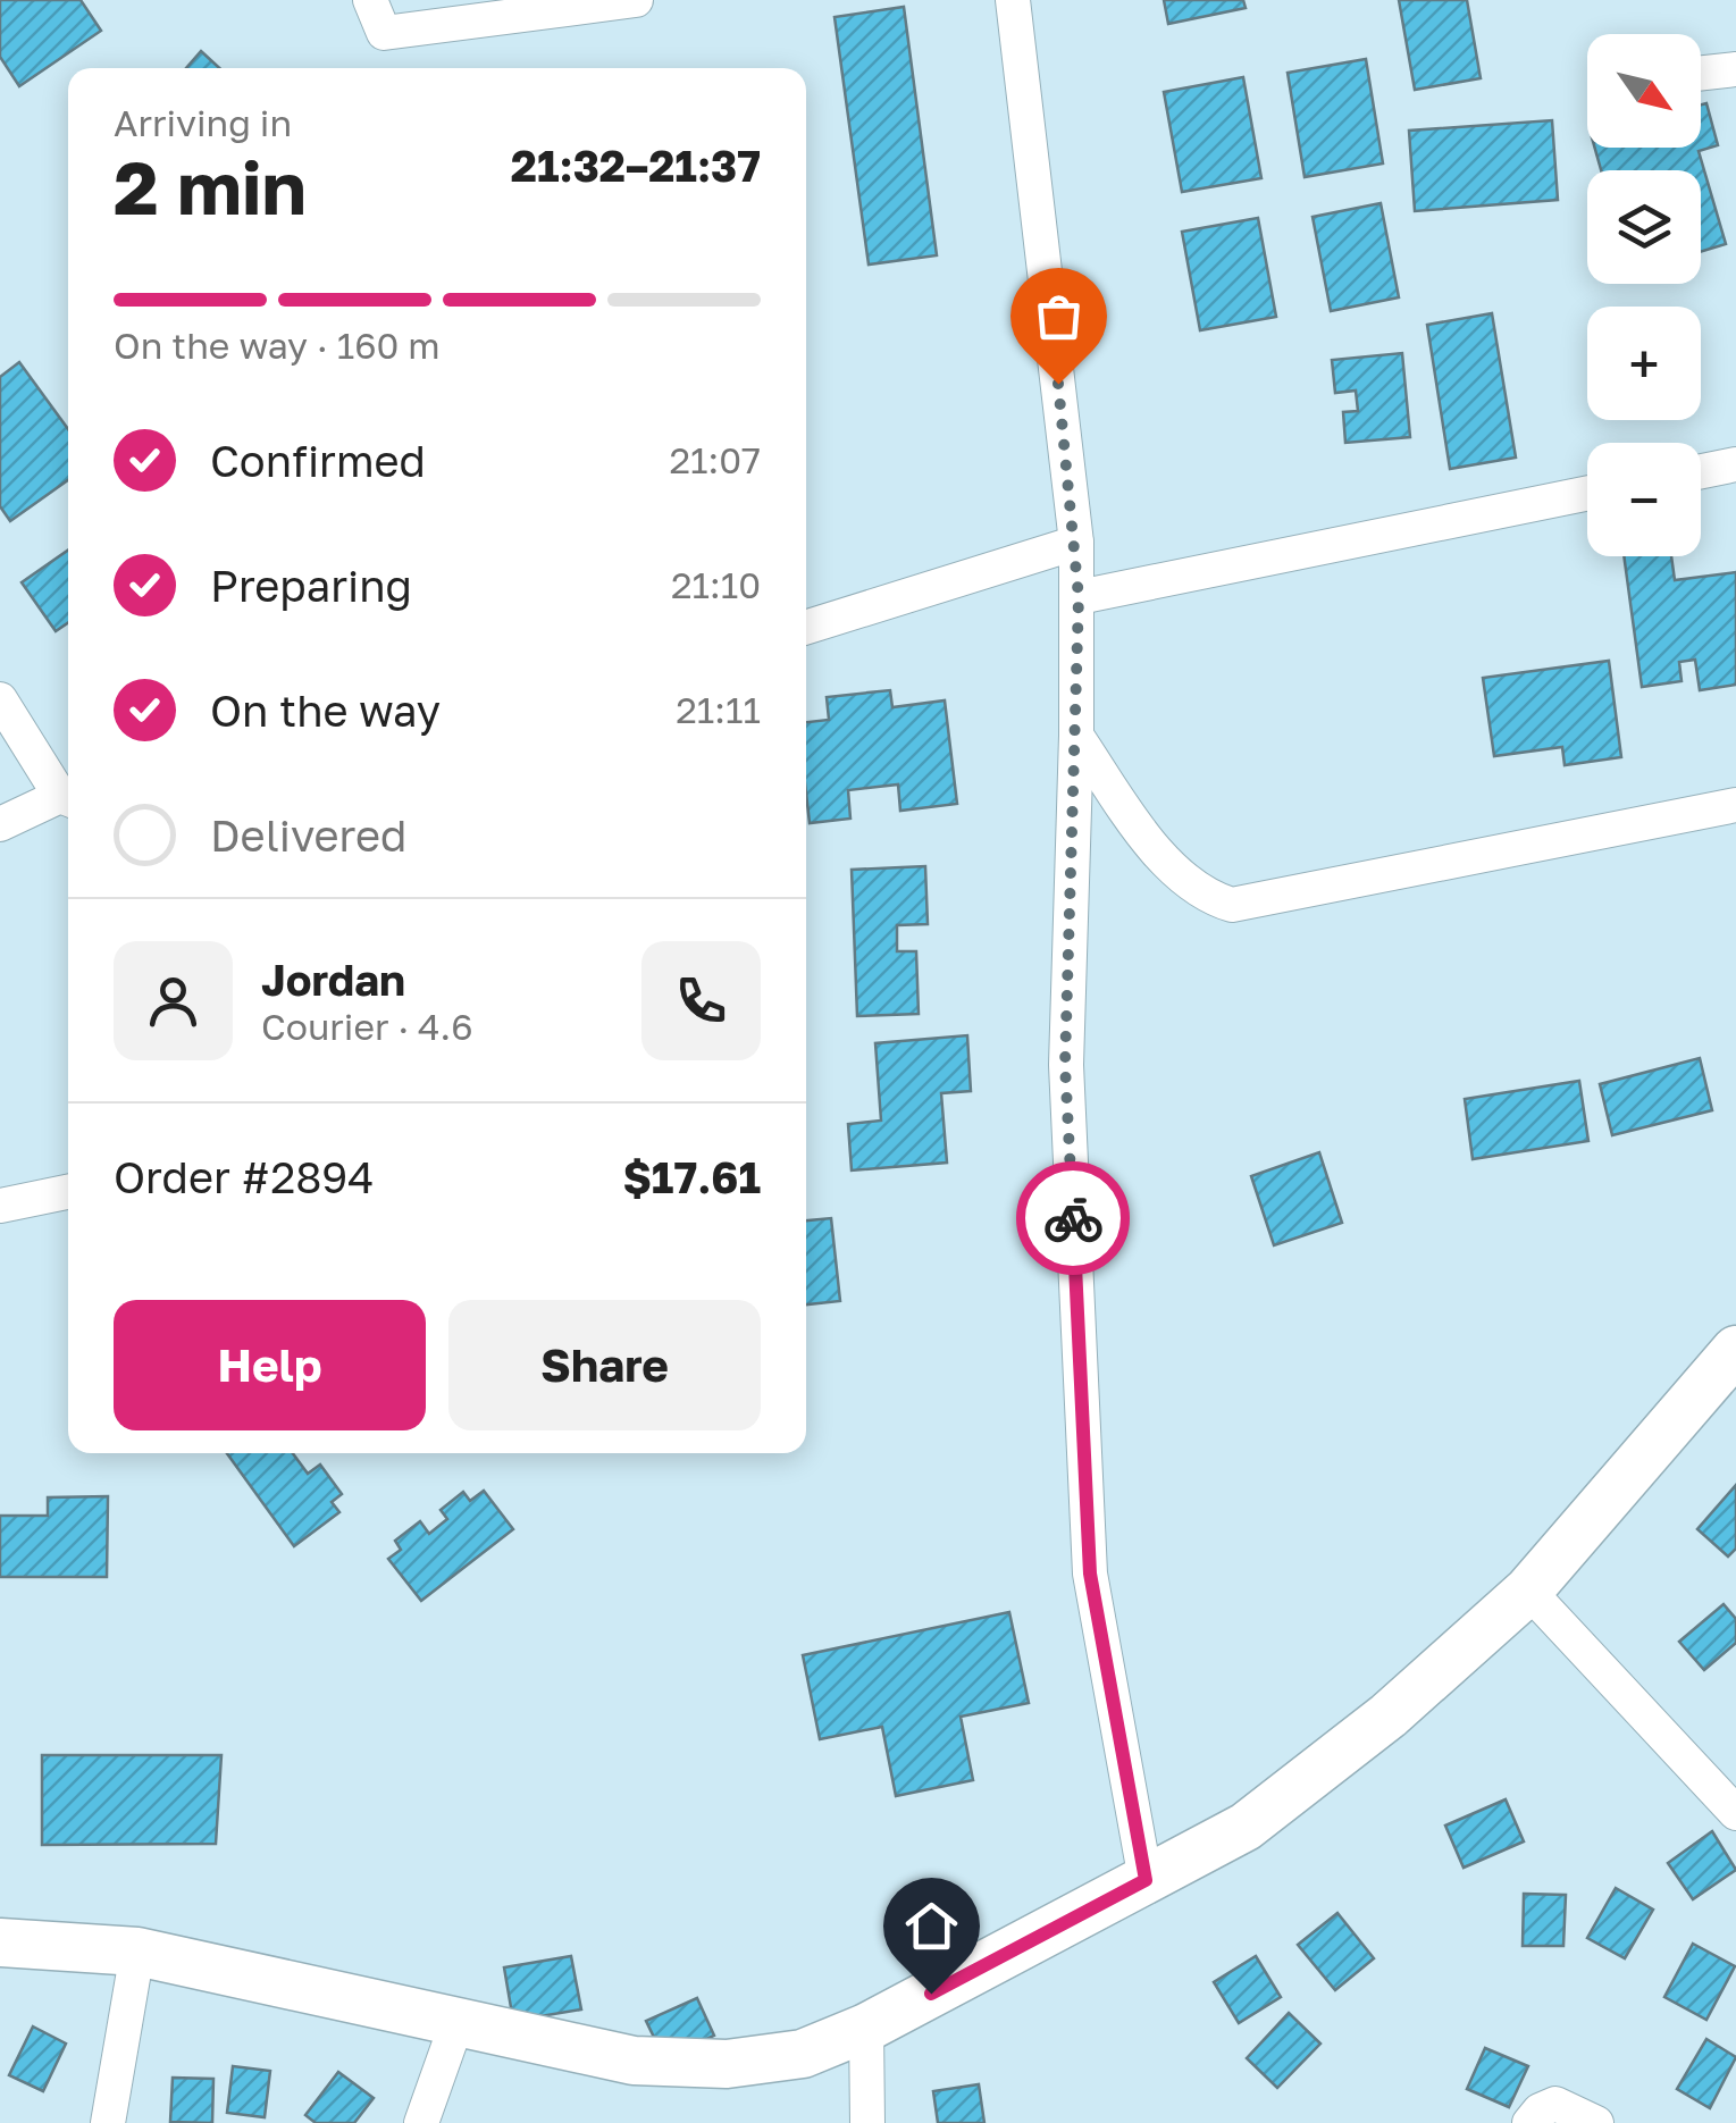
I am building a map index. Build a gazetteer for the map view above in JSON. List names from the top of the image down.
{
  "north": "bottom right",
  "page": {
    "map_buttons": ["+", "−"],
    "heading": ["2 min", "Arriving in", "21:32–21:37"],
    "panel": [
      "Jordan",
      "Courier · 4.6",
      "Order #2894",
      "$17.61"
    ],
    "bar": "On the way · 160 m",
    "list": [
      ["Confirmed", "21:07"],
      ["Preparing", "21:10"],
      ["On the way", "21:11"],
      "Delivered"
    ],
    "buttons": ["Help", "Share"]
  }
}
